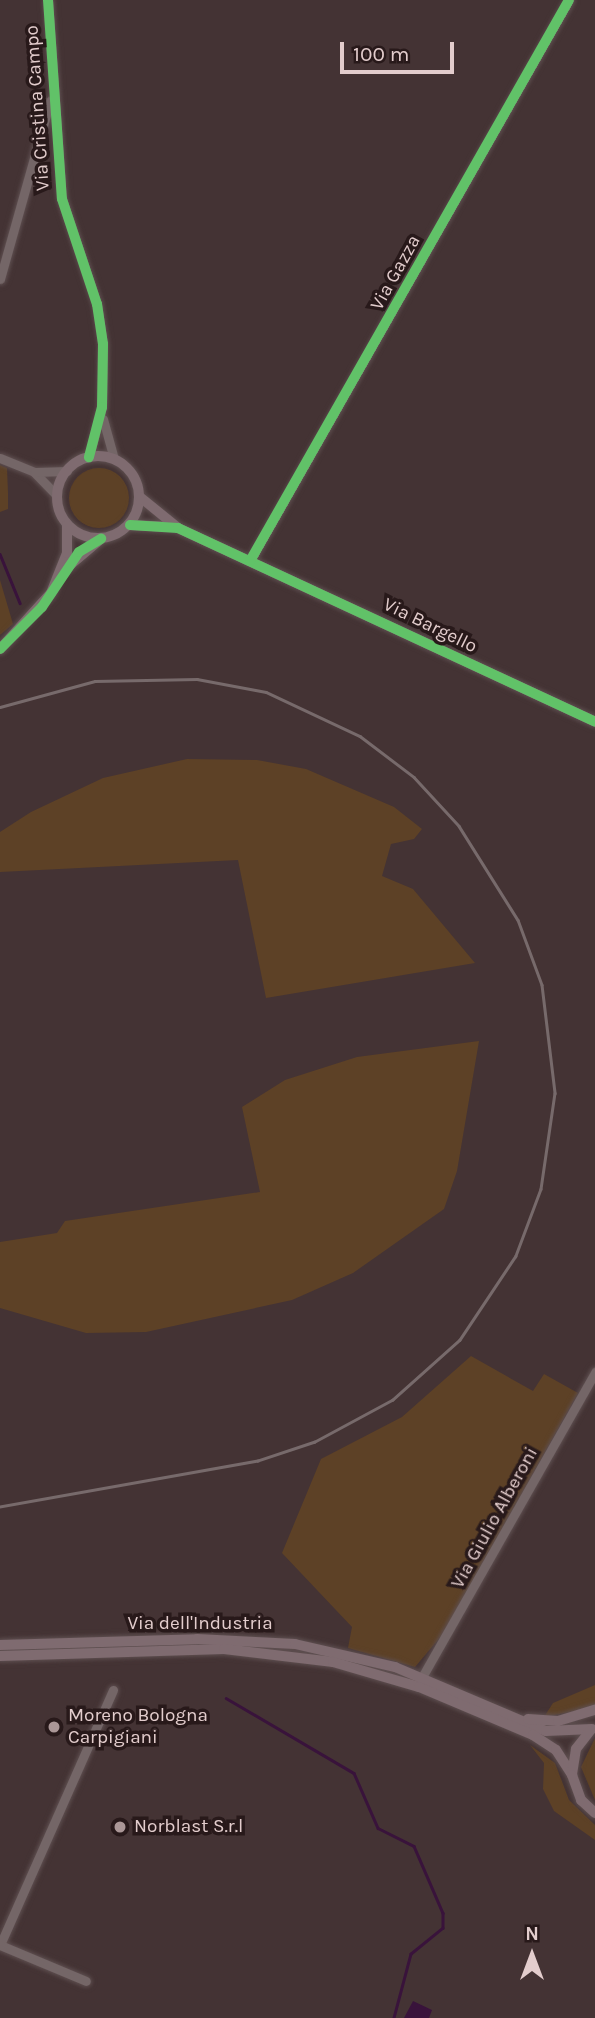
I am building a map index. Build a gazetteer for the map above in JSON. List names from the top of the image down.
{
  "streets": {
    "main road": ["Via Bargello", "Via dell'Industria"],
    "street": ["Via Cristina Campo", "Via Gazza", "Via Giulio Alberoni"]
  },
  "crossings": [
    ["Via Gazza", "Via Bargello"],
    ["Via Giulio Alberoni", "Via dell'Industria"]
  ],
  "places": ["Moreno Bologna Carpigiani", "Norblast S.r.l"],
  "scale_bar": "100 m",
  "north": "top"
}
